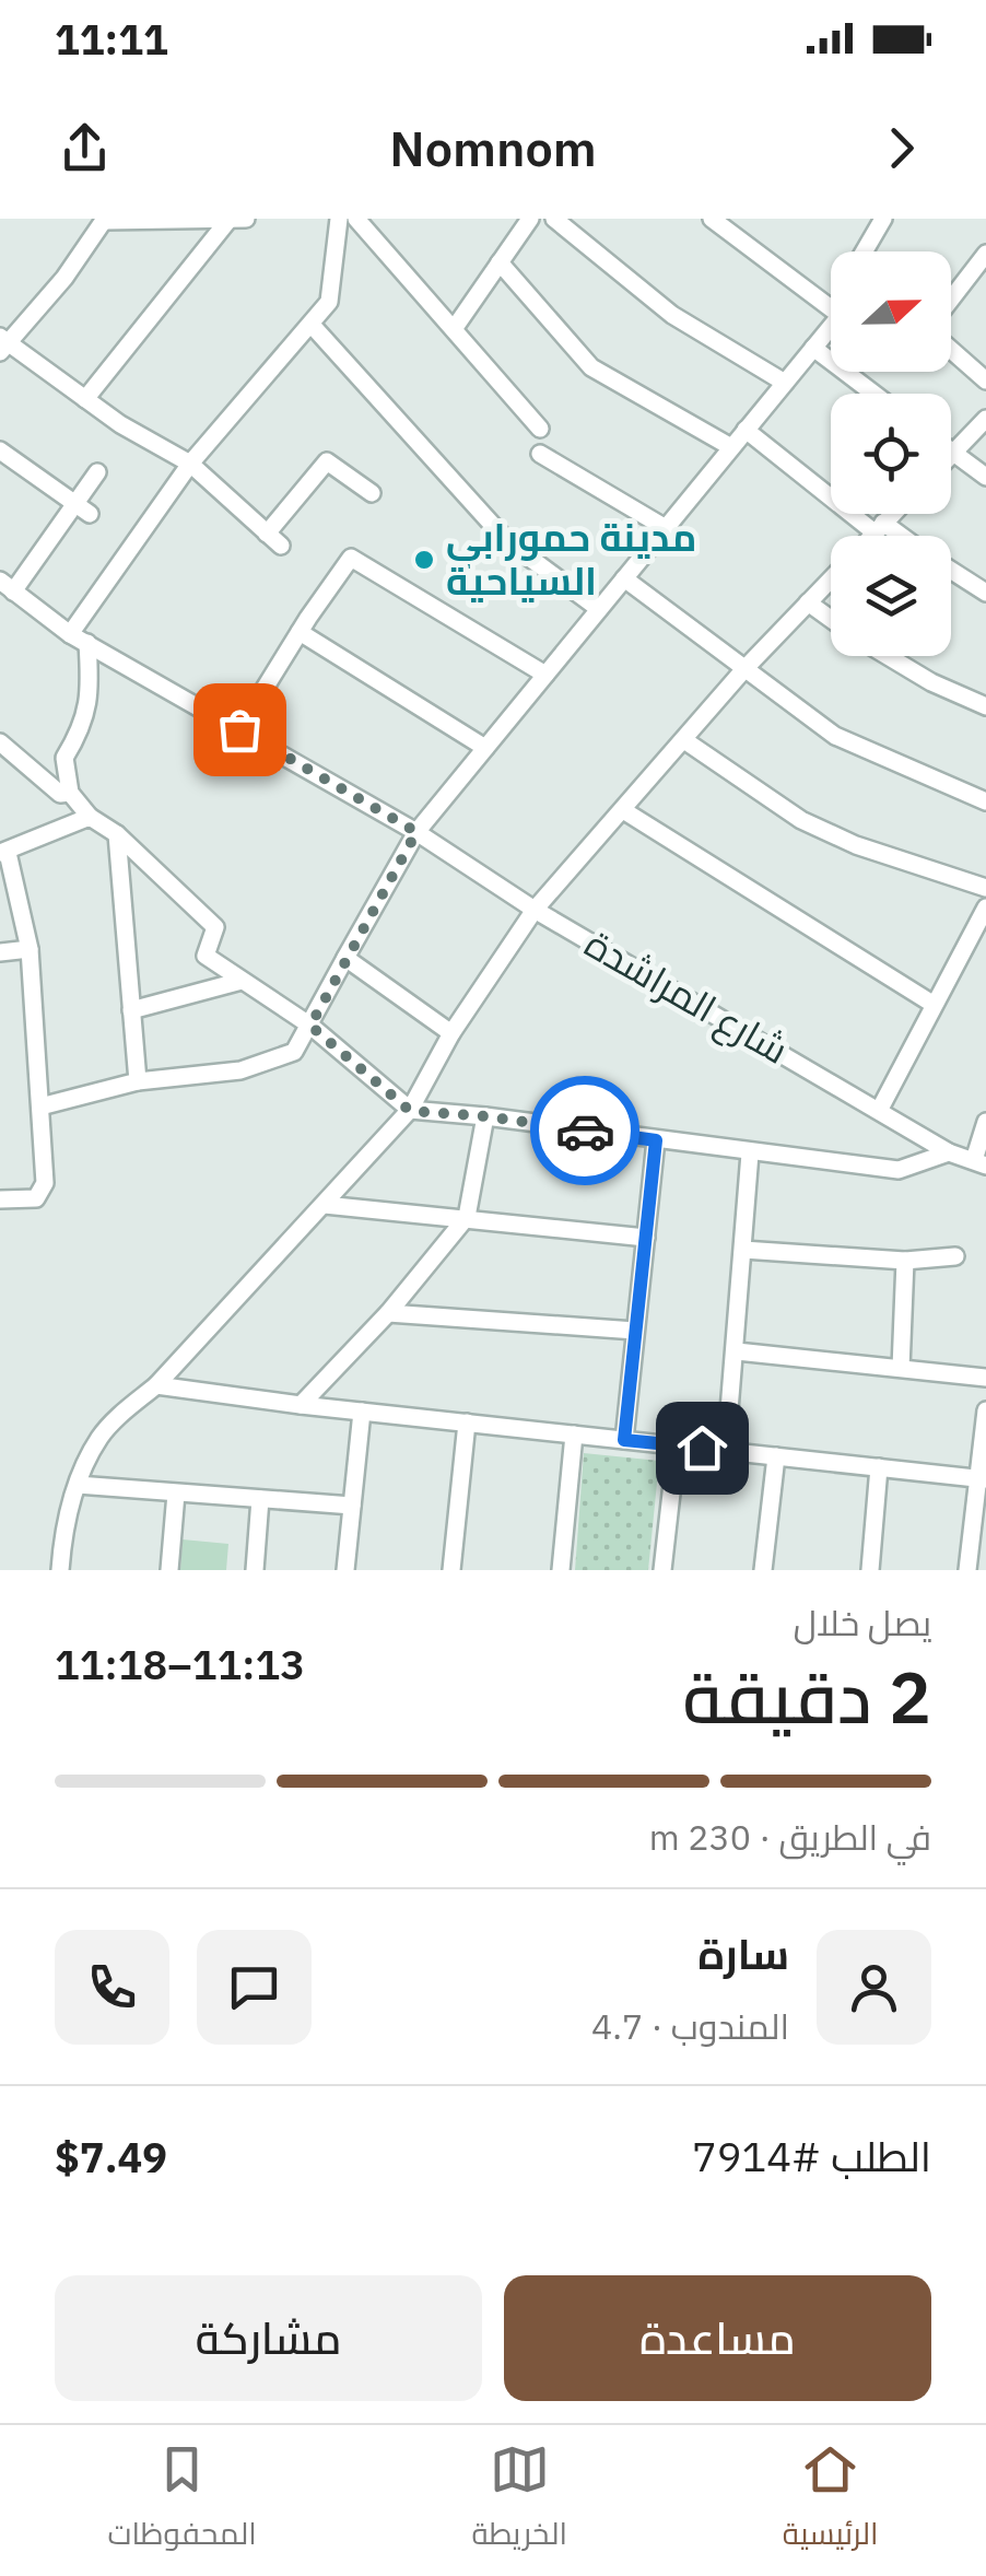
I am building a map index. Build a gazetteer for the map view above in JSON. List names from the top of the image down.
{
  "streets": {
    "street": ["شارع المراشدة"]
  },
  "places": ["مدينة حمورابي السياحية"],
  "north": "right",
  "page": {
    "status": "11:11",
    "header": "Nomnom",
    "heading": ["2 دقيقة", "يصل خلال", "11:13–11:18"],
    "panel": [
      "سارة",
      "المندوب · 4.7",
      "الطلب #7914",
      "$7.49"
    ],
    "bar": "في الطريق · 230 m",
    "buttons": ["مساعدة", "مشاركة"],
    "tabs": ["الرئيسية", "الخريطة", "المحفوظات"]
  }
}
